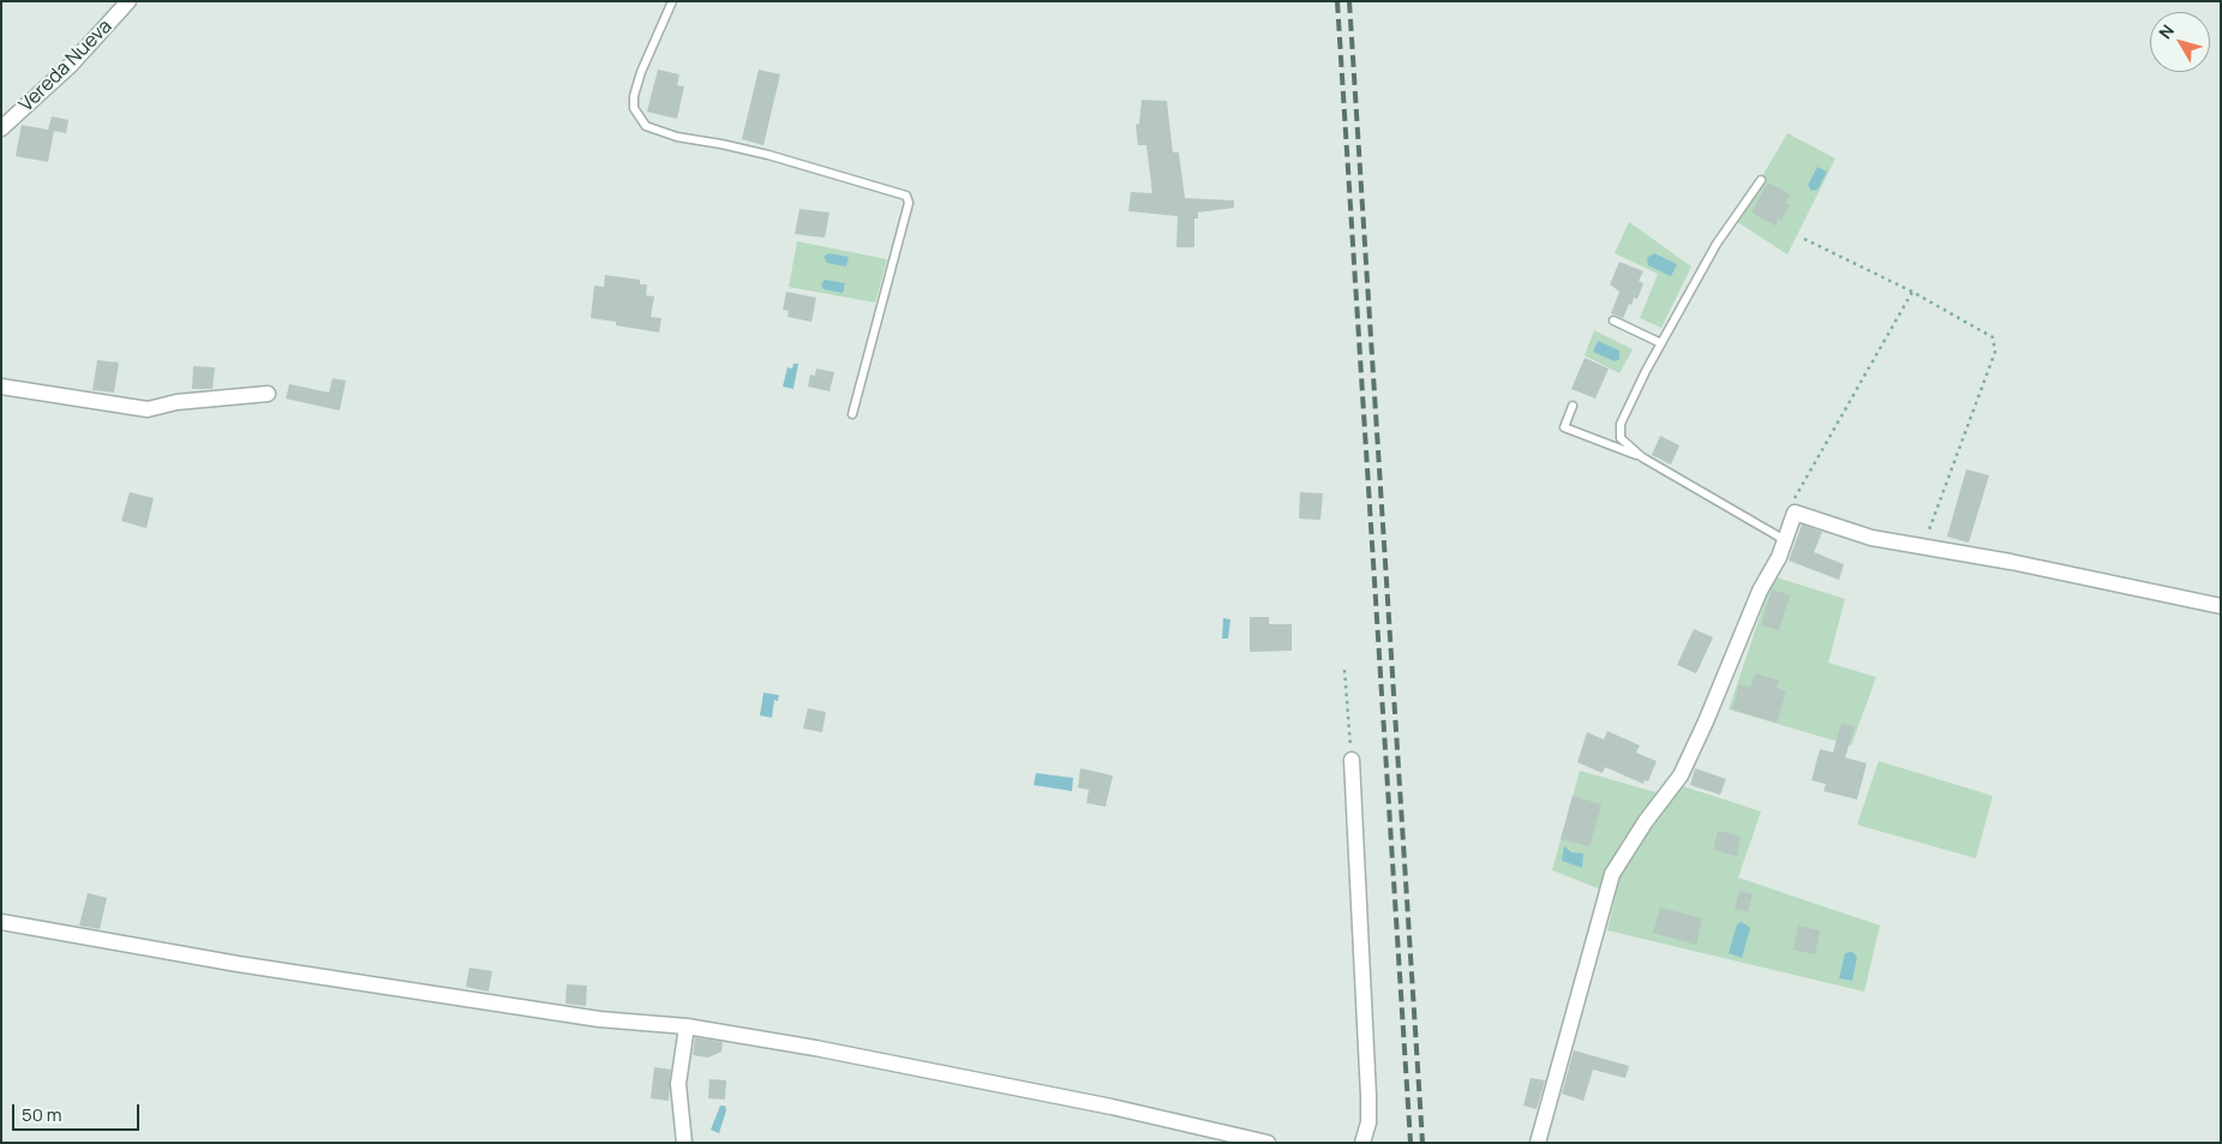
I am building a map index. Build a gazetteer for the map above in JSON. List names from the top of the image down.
{
  "streets": {
    "street": ["Vereda Nueva"]
  },
  "scale_bar": "50 m",
  "north": "top left"
}
